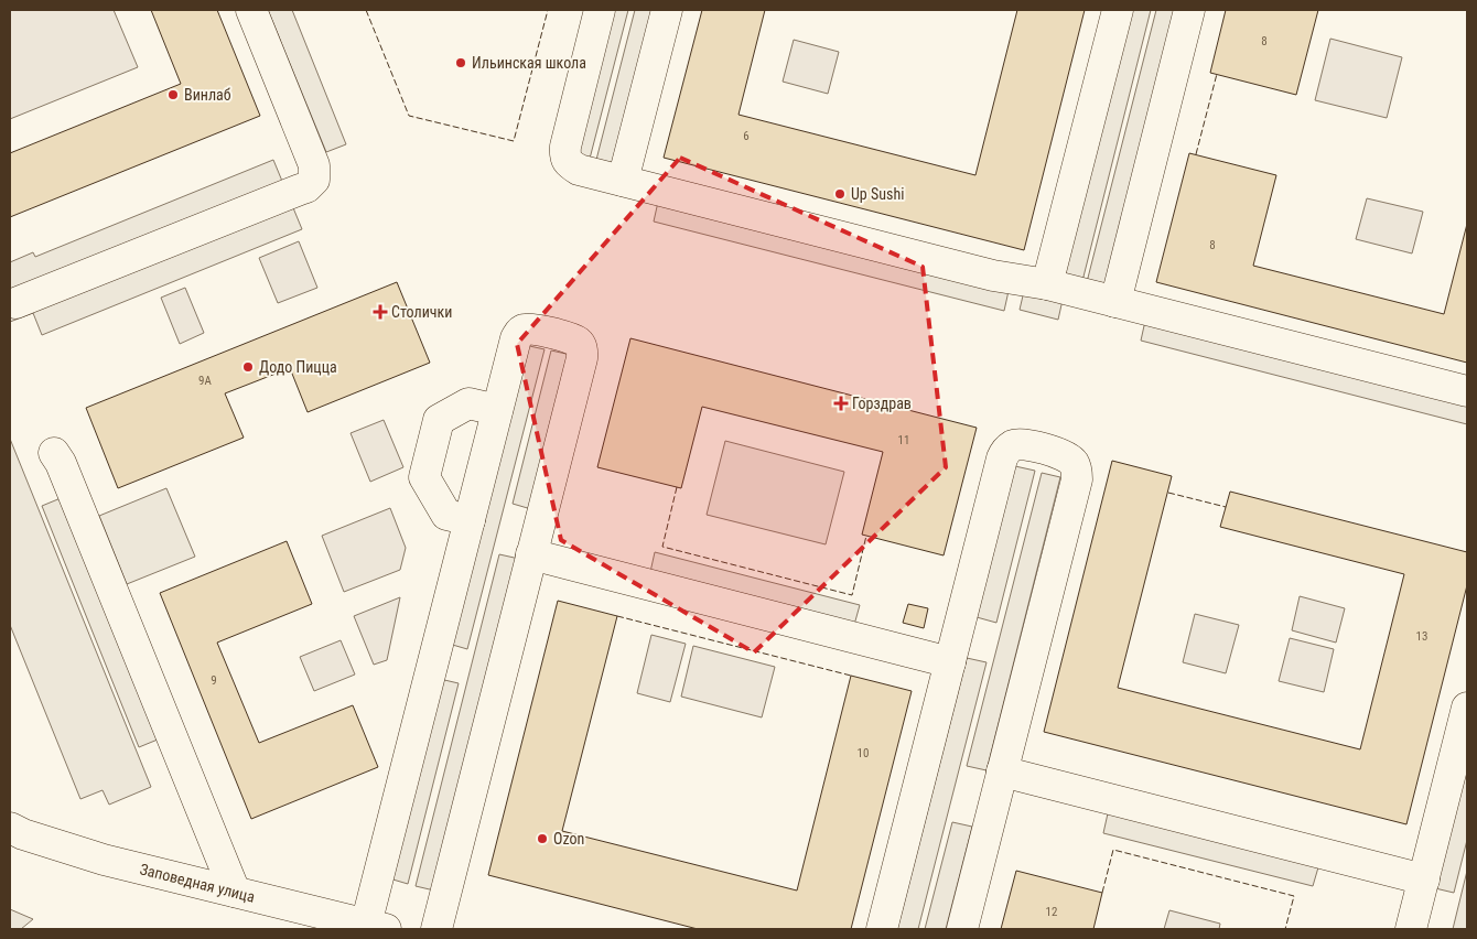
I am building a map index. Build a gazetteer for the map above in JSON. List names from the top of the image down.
{
  "streets": {
    "street": ["Заповедная улица"]
  },
  "places": {
    "other": [
      "Ильинская школа",
      "Винлаб",
      "Up Sushi",
      "Додо Пицца",
      "Ozon"
    ],
    "health": ["Столички", "Горздрав"]
  },
  "house_numbers": [
    "8",
    "6",
    "8",
    "9А",
    "11",
    "13",
    "9",
    "10",
    "12"
  ]
}
